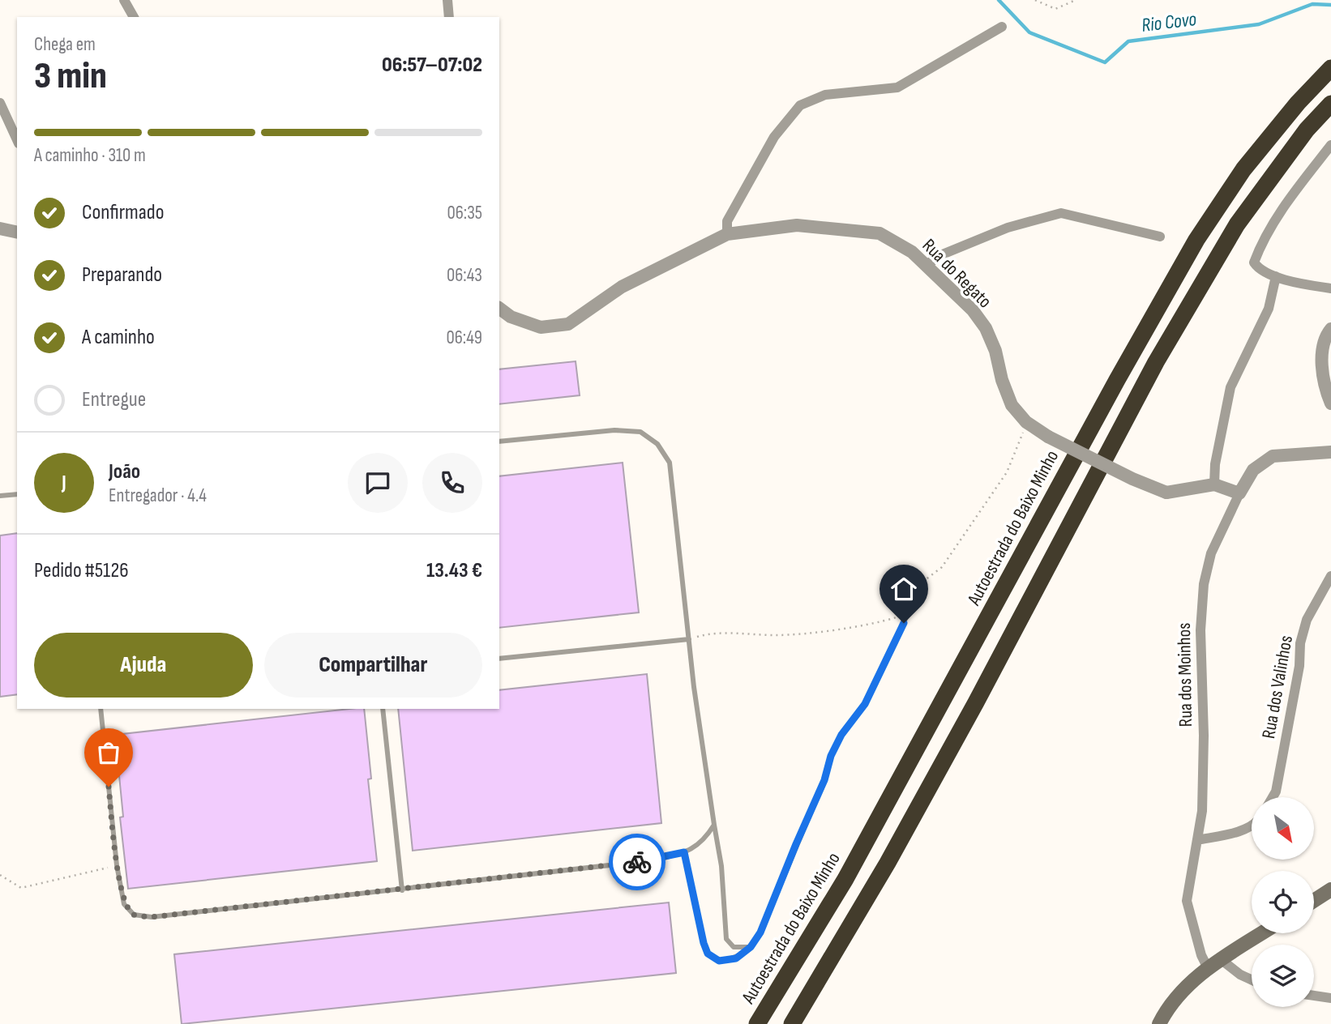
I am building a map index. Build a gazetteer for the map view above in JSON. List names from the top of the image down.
{
  "streets": {
    "highway": ["Autoestrada do Baixo Minho"],
    "street": ["Rua do Regato", "Rua dos Moinhos", "Rua dos Valinhos"]
  },
  "crossings": [
    ["Rua do Regato", "Rua dos Moinhos"]
  ],
  "water": ["Rio Covo"],
  "north": "bottom right",
  "page": {
    "heading": ["3 min", "Chega em", "06:57–07:02"],
    "panel": [
      "João",
      "Entregador · 4.4",
      "Pedido #5126",
      "13.43 €"
    ],
    "bar": "A caminho · 310 m",
    "list": [
      ["Confirmado", "06:35"],
      ["Preparando", "06:43"],
      ["A caminho", "06:49"],
      "Entregue"
    ],
    "round": "J",
    "buttons": ["Ajuda", "Compartilhar"]
  }
}
